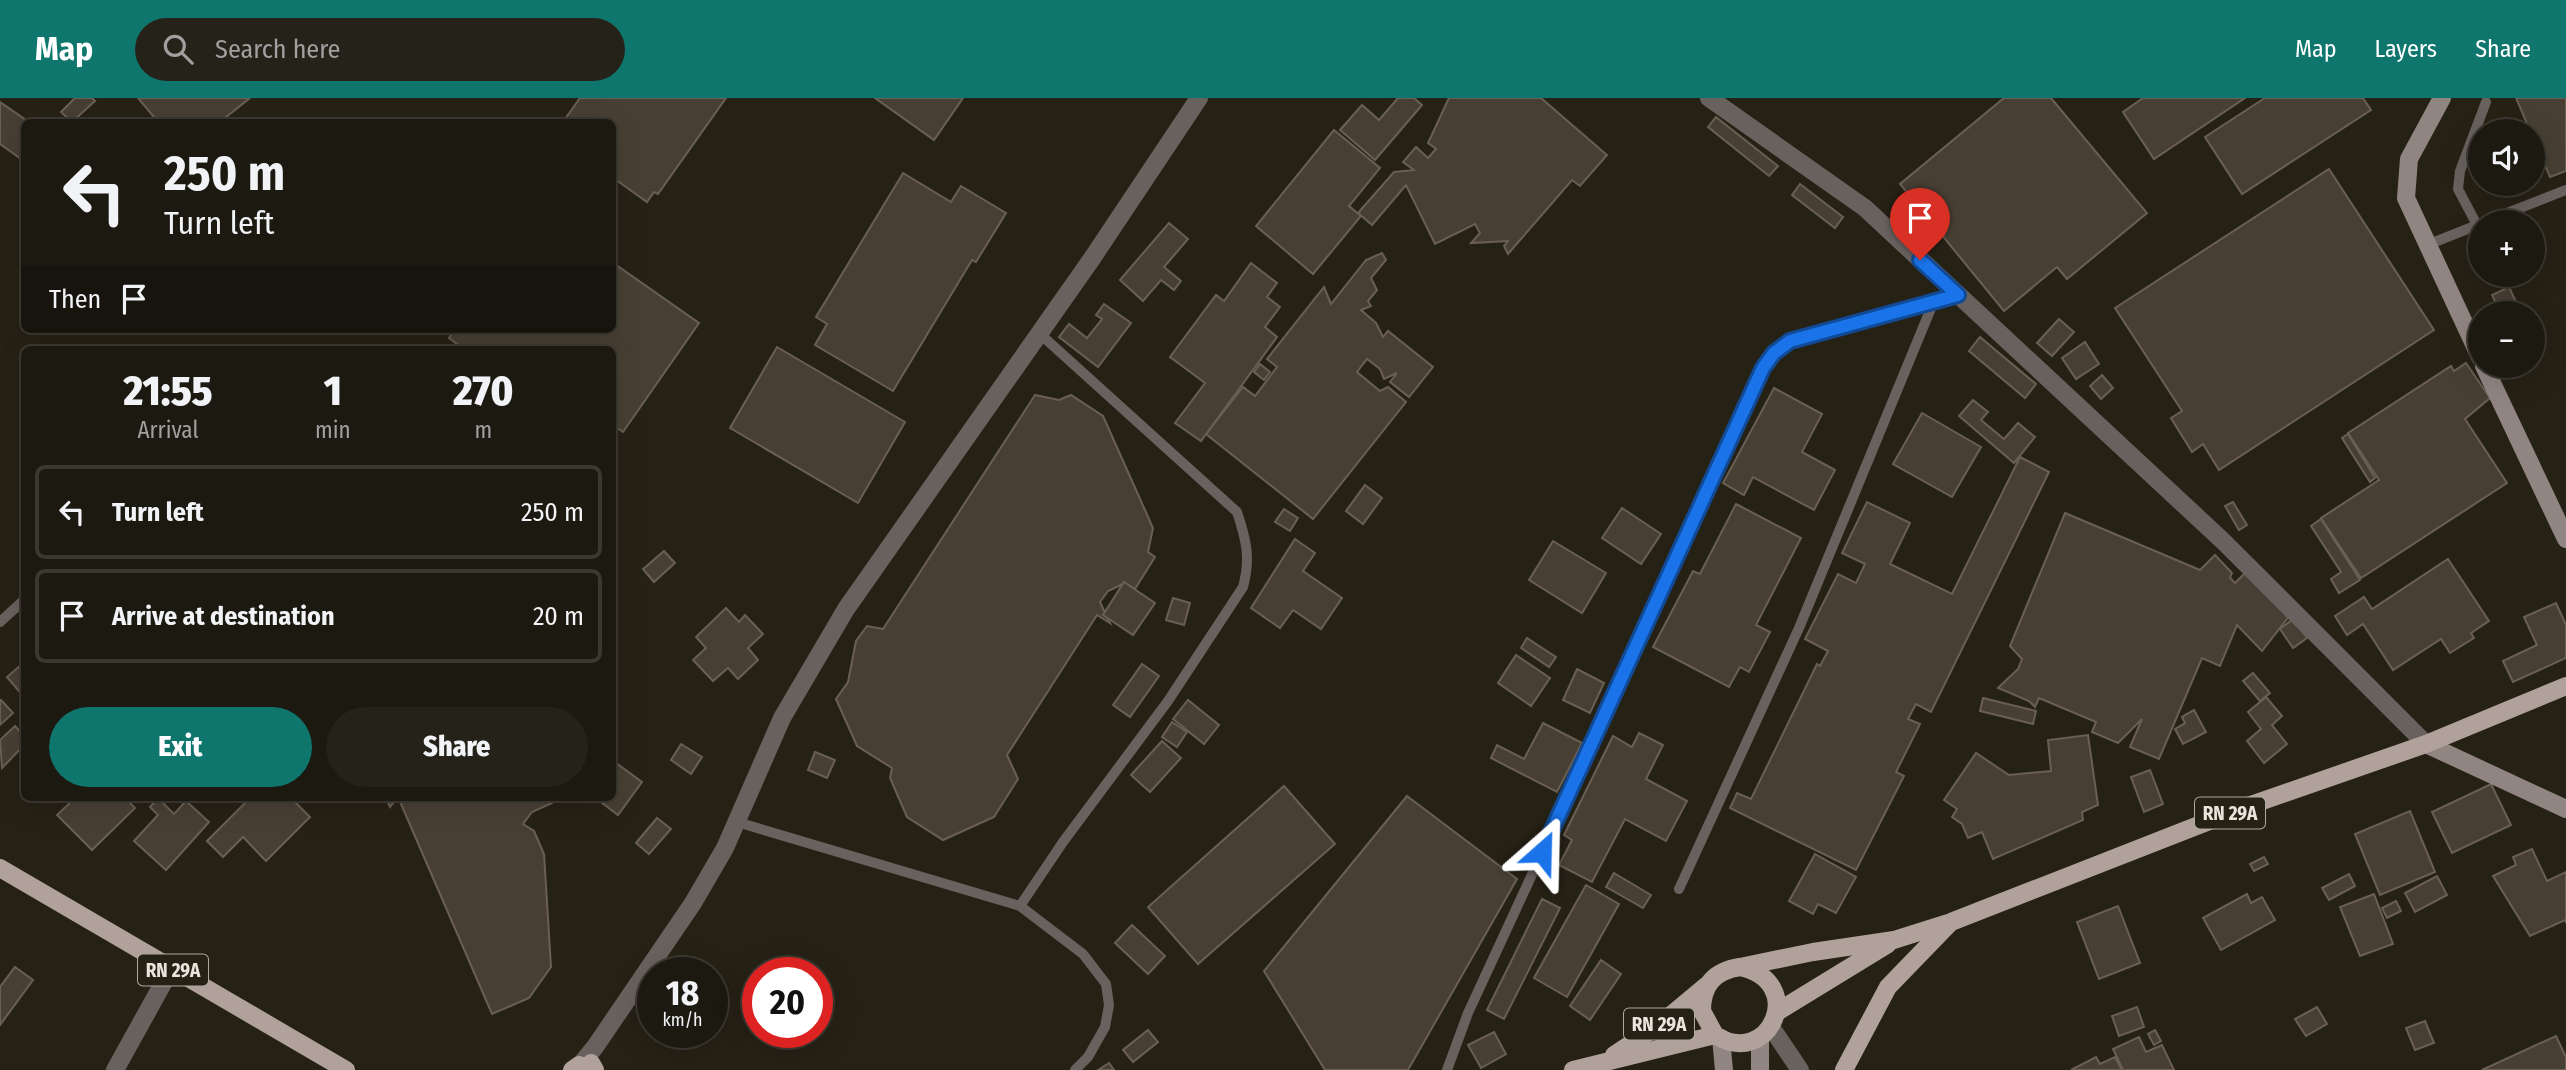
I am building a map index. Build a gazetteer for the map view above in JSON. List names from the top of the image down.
{
  "streets": {
    "main road": ["RN 29A"]
  },
  "page": {
    "header": "Map",
    "search": "Search here",
    "nav": ["Map", "Layers", "Share"],
    "map_buttons": ["+", "−"],
    "turn": ["250 m", "Turn left"],
    "then": "Then",
    "eta": [
      "21:55",
      "Arrival",
      "1",
      "min",
      "270",
      "m"
    ],
    "list": [
      {
        "name": "Turn left",
        "value": "250 m"
      },
      {
        "name": "Arrive at destination",
        "value": "20 m"
      }
    ],
    "buttons": ["Exit", "Share"],
    "speed": "18 km/h",
    "limit": "20"
  }
}
